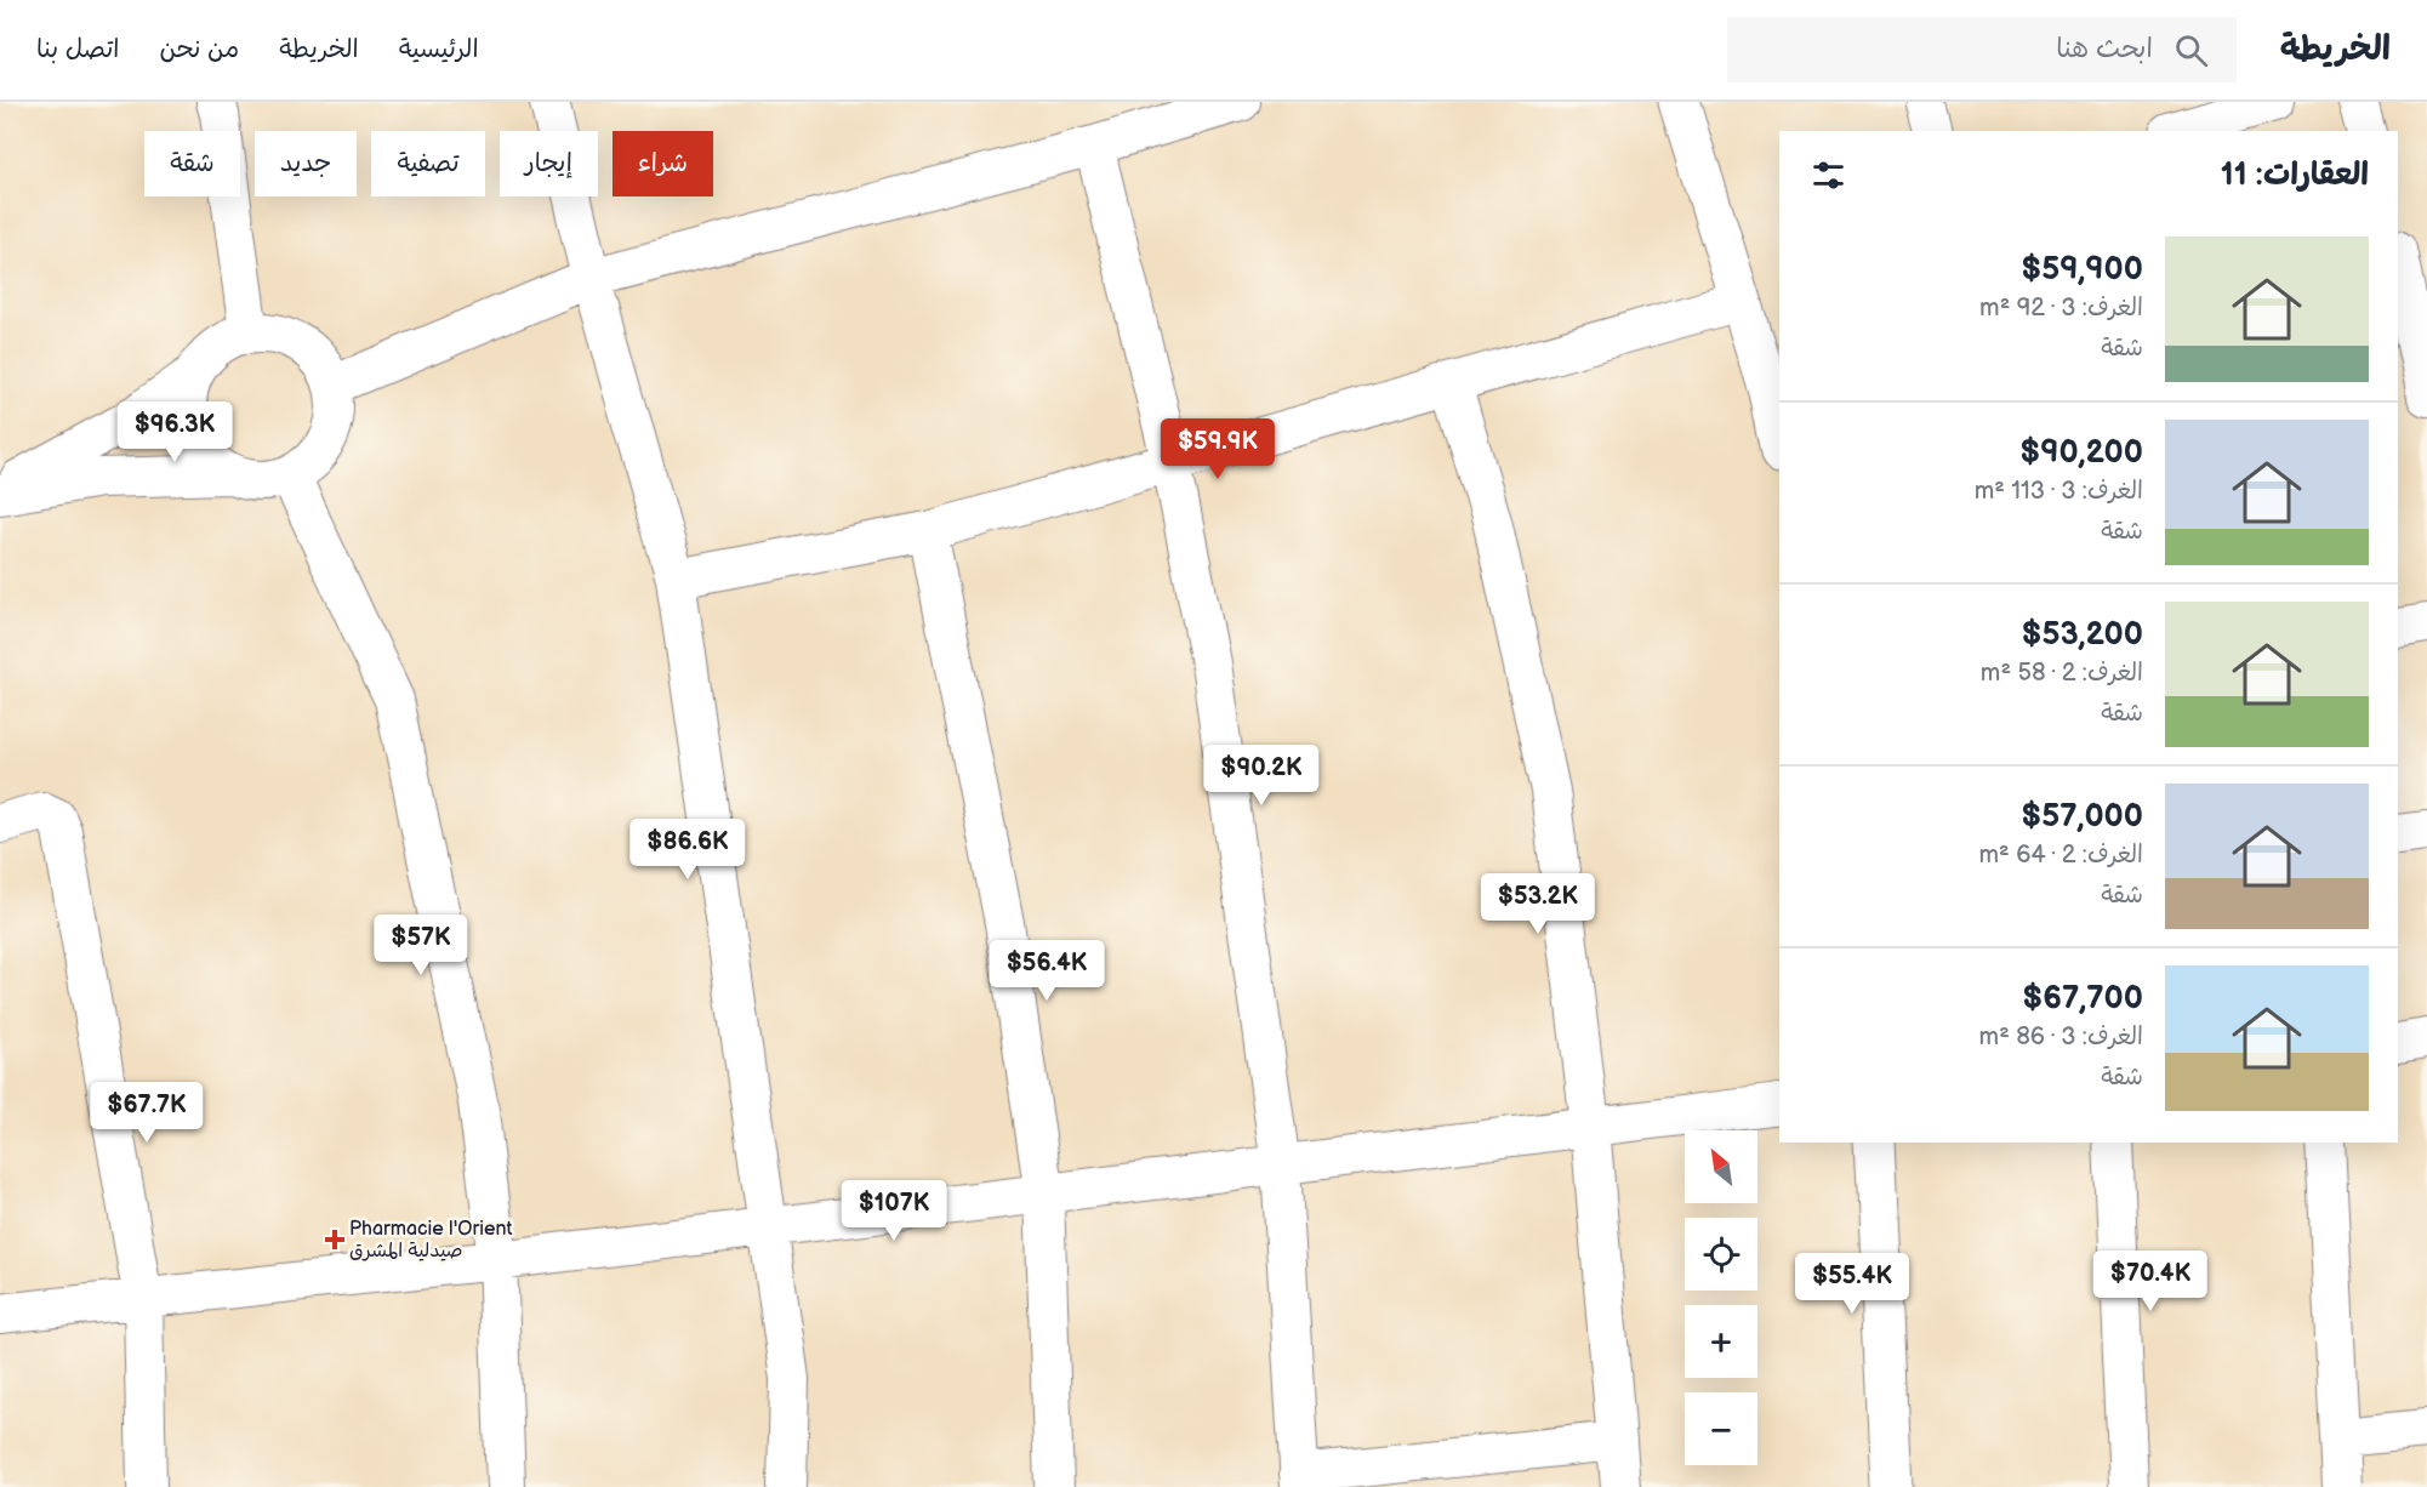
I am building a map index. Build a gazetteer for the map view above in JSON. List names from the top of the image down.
{
  "places": {
    "health": ["Pharmacie l'Orient صيدلية المشرق"]
  },
  "north": "top left",
  "page": {
    "header": "الخريطة",
    "search": "ابحث هنا",
    "nav": [
      "الرئيسية",
      "الخريطة",
      "من نحن",
      "اتصل بنا"
    ],
    "chip": [
      "شراء",
      "إيجار",
      "تصفية",
      "جديد",
      "شقة"
    ],
    "heading": "العقارات: 11",
    "list": [
      {
        "name": "$59,900",
        "note": "الغرف: 3 · 92 m² · شقة"
      },
      {
        "name": "$90,200",
        "note": "الغرف: 3 · 113 m² · شقة"
      },
      {
        "name": "$53,200",
        "note": "الغرف: 2 · 58 m² · شقة"
      },
      {
        "name": "$57,000",
        "note": "الغرف: 2 · 64 m² · شقة"
      },
      {
        "name": "$67,700",
        "note": "الغرف: 3 · 86 m² · شقة"
      }
    ],
    "price": [
      "$96.3K",
      "$59.9K",
      "$90.2K",
      "$86.6K",
      "$53.2K",
      "$57K",
      "$56.4K",
      "$67.7K",
      "$107K",
      "$70.4K",
      "$55.4K"
    ],
    "map_buttons": ["+", "−"]
  }
}
